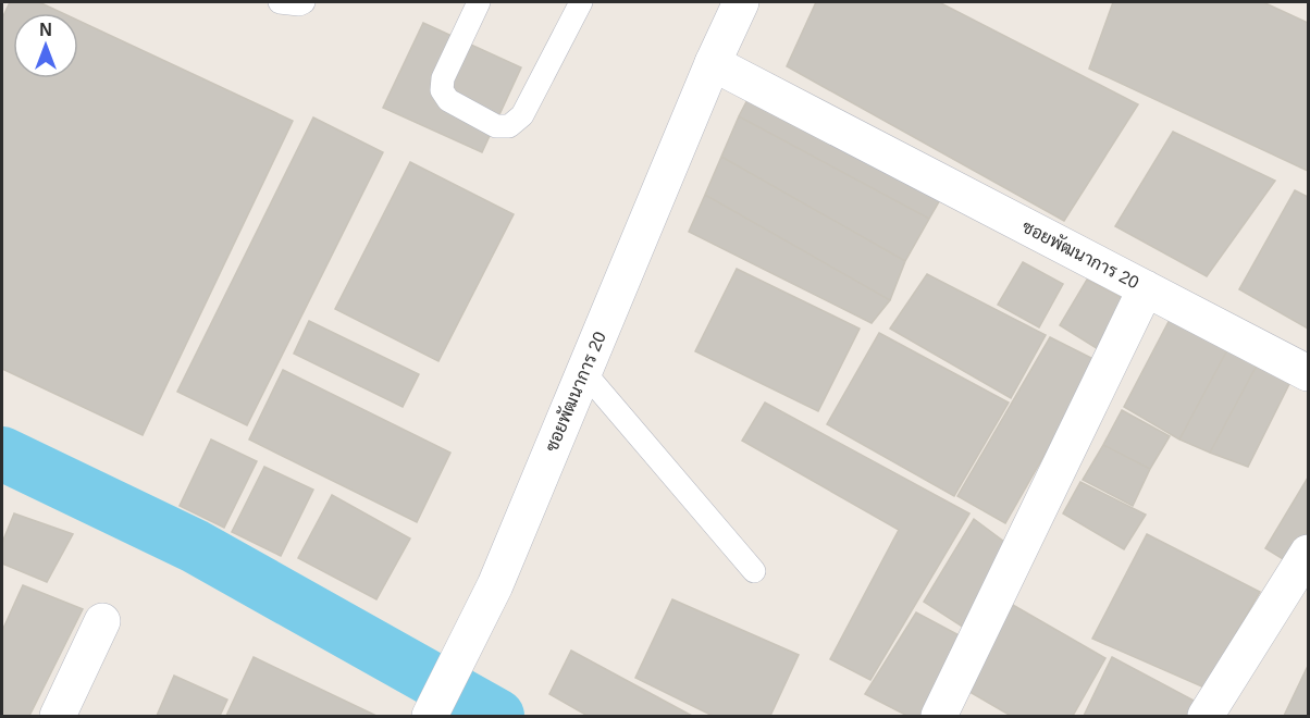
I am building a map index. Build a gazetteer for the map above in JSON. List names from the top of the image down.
{
  "streets": {
    "street": ["ซอยพัฒนาการ 20"]
  },
  "north": "top"
}
